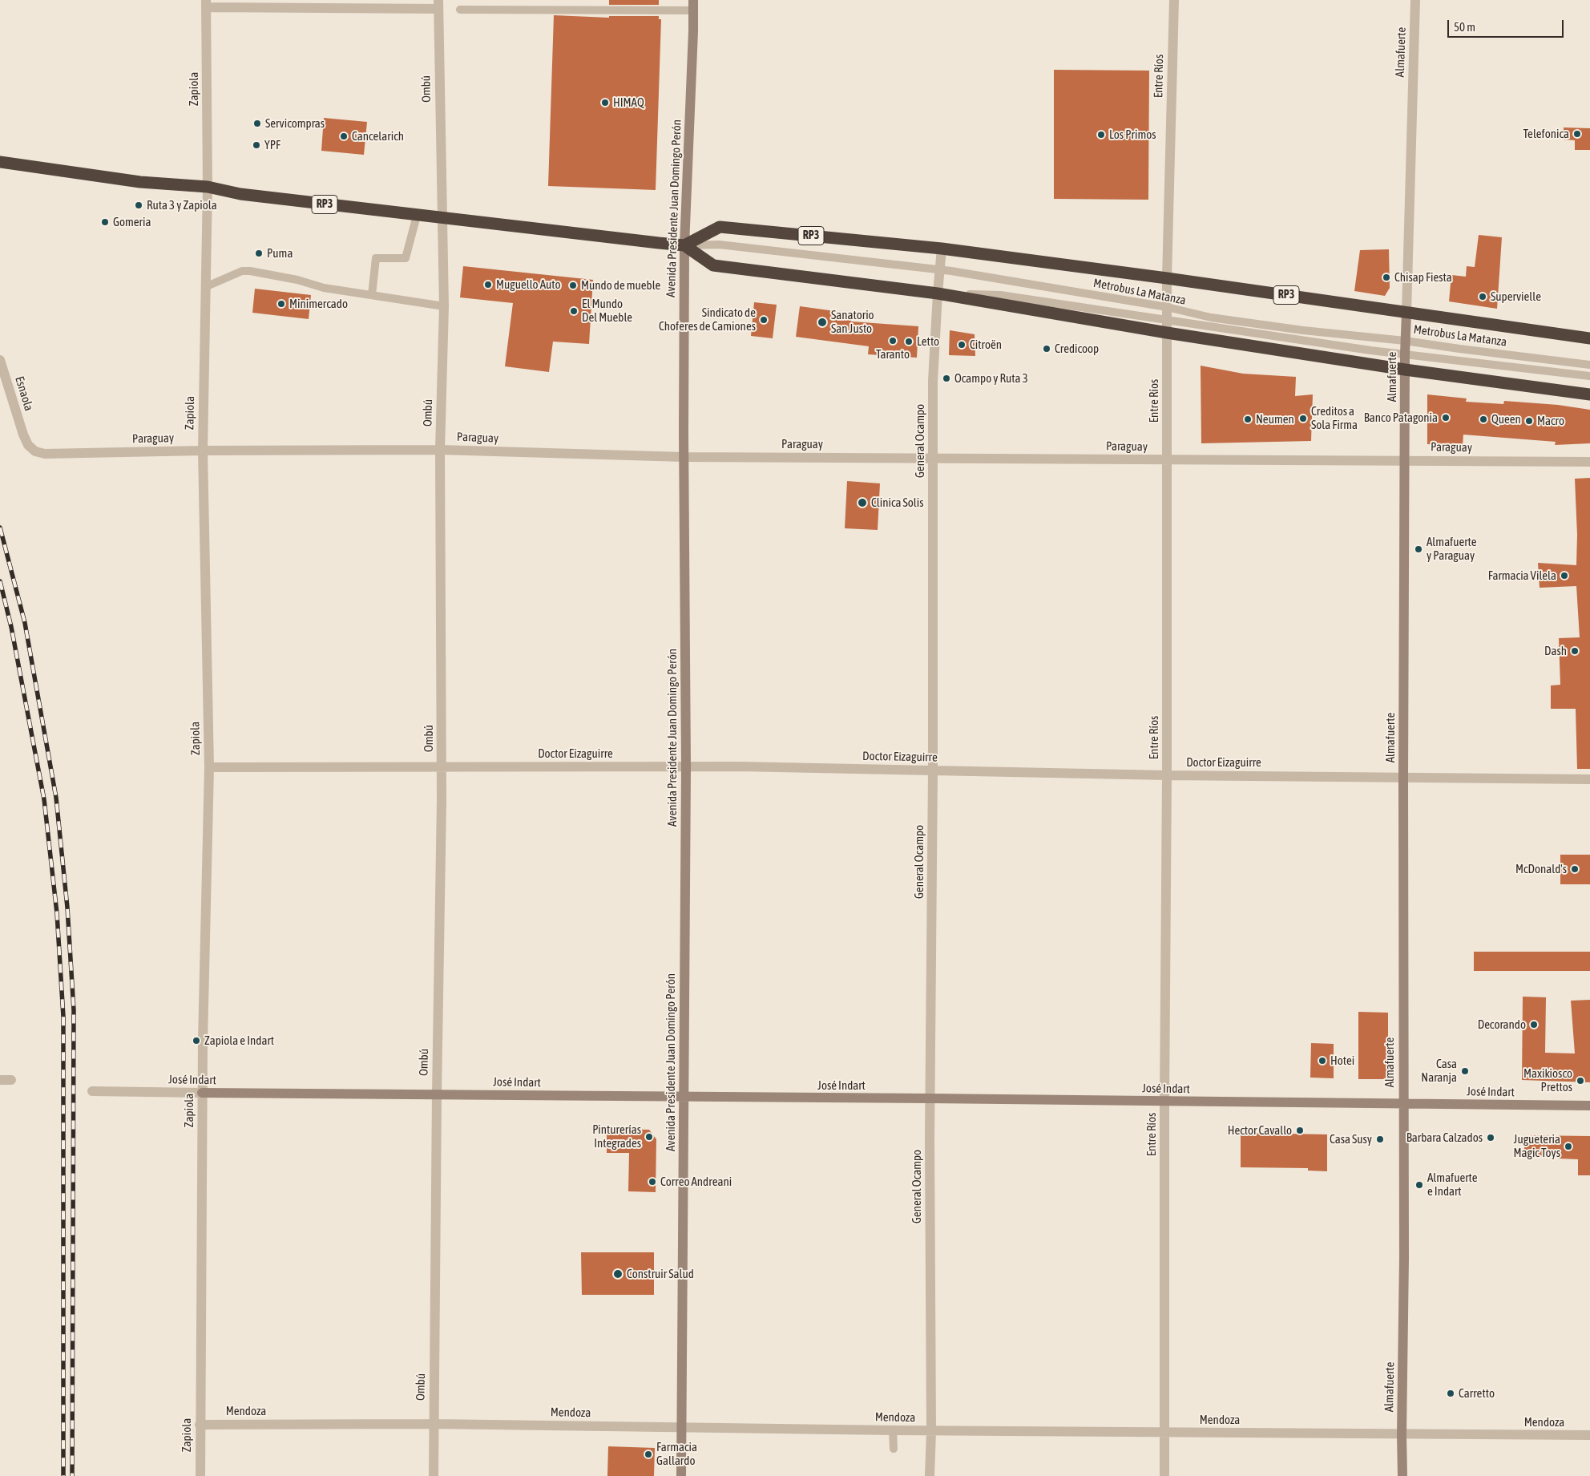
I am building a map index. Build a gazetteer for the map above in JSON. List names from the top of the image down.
{
  "streets": {
    "highway": ["RP3"],
    "street": [
      "Almafuerte",
      "Entre Ríos",
      "Zapiola",
      "Ombú",
      "Avenida Presidente Juan Domingo Perón",
      "Esnaola",
      "Paraguay",
      "General Ocampo",
      "Doctor Eizaguirre",
      "José Indart",
      "Mendoza"
    ],
    "lane": ["Metrobus La Matanza"]
  },
  "crossings": [
    ["Almafuerte", "RP3"],
    ["Almafuerte", "Metrobus La Matanza"],
    ["Almafuerte", "Paraguay"],
    ["Almafuerte", "Doctor Eizaguirre"],
    ["Almafuerte", "José Indart"],
    ["Almafuerte", "Mendoza"],
    ["Entre Ríos", "RP3"],
    ["Entre Ríos", "Metrobus La Matanza"],
    ["Entre Ríos", "Paraguay"],
    ["Entre Ríos", "Doctor Eizaguirre"],
    ["Entre Ríos", "José Indart"],
    ["Entre Ríos", "Mendoza"],
    ["Zapiola", "RP3"],
    ["Zapiola", "Paraguay"],
    ["Zapiola", "Doctor Eizaguirre"],
    ["Zapiola", "José Indart"],
    ["Zapiola", "Mendoza"],
    ["Ombú", "RP3"],
    ["Ombú", "Paraguay"],
    ["Ombú", "Doctor Eizaguirre"],
    ["Ombú", "José Indart"],
    ["Ombú", "Mendoza"],
    ["RP3", "Avenida Presidente Juan Domingo Perón"],
    ["RP3", "Metrobus La Matanza"],
    ["RP3", "General Ocampo"],
    ["Avenida Presidente Juan Domingo Perón", "Metrobus La Matanza"],
    ["Avenida Presidente Juan Domingo Perón", "Paraguay"],
    ["Avenida Presidente Juan Domingo Perón", "Doctor Eizaguirre"],
    ["Avenida Presidente Juan Domingo Perón", "José Indart"],
    ["Avenida Presidente Juan Domingo Perón", "Mendoza"],
    ["Metrobus La Matanza", "General Ocampo"],
    ["Esnaola", "Paraguay"],
    ["Paraguay", "General Ocampo"],
    ["General Ocampo", "Doctor Eizaguirre"],
    ["General Ocampo", "José Indart"],
    ["General Ocampo", "Mendoza"]
  ],
  "places": [
    "HIMAQ",
    "Servicompras",
    "Telefonica",
    "Los Primos",
    "Cancelarich",
    "YPF",
    "Ruta 3 y Zapiola",
    "Gomeria",
    "Puma",
    "Chisap Fiesta",
    "Muguello Auto",
    "Mundo de mueble",
    "Supervielle",
    "Minimercado",
    "El Mundo Del Mueble",
    "Sindicato de Choferes de Camiones",
    "Sanatorio San Justo",
    "Taranto",
    "Letto",
    "Citroën",
    "Credicoop",
    "Ocampo y Ruta 3",
    "Banco Patagonia",
    "Creditos a Sola Firma",
    "Neumen",
    "Queen",
    "Macro",
    "Clinica Solis",
    "Almafuerte y Paraguay",
    "Farmacia Vilela",
    "Dash",
    "McDonald's",
    "Decorando",
    "Zapiola e Indart",
    "Hotei",
    "Casa Naranja",
    "Maxikiosco Prettos",
    "Hector Cavallo",
    "Pinturerías Integrades",
    "Barbara Calzados",
    "Casa Susy",
    "Jugueteria Magic Toys",
    "Correo Andreani",
    "Almafuerte e Indart",
    "Construir Salud",
    "Carretto",
    "Farmacia Gallardo"
  ],
  "scale_bar": "50 m"
}
